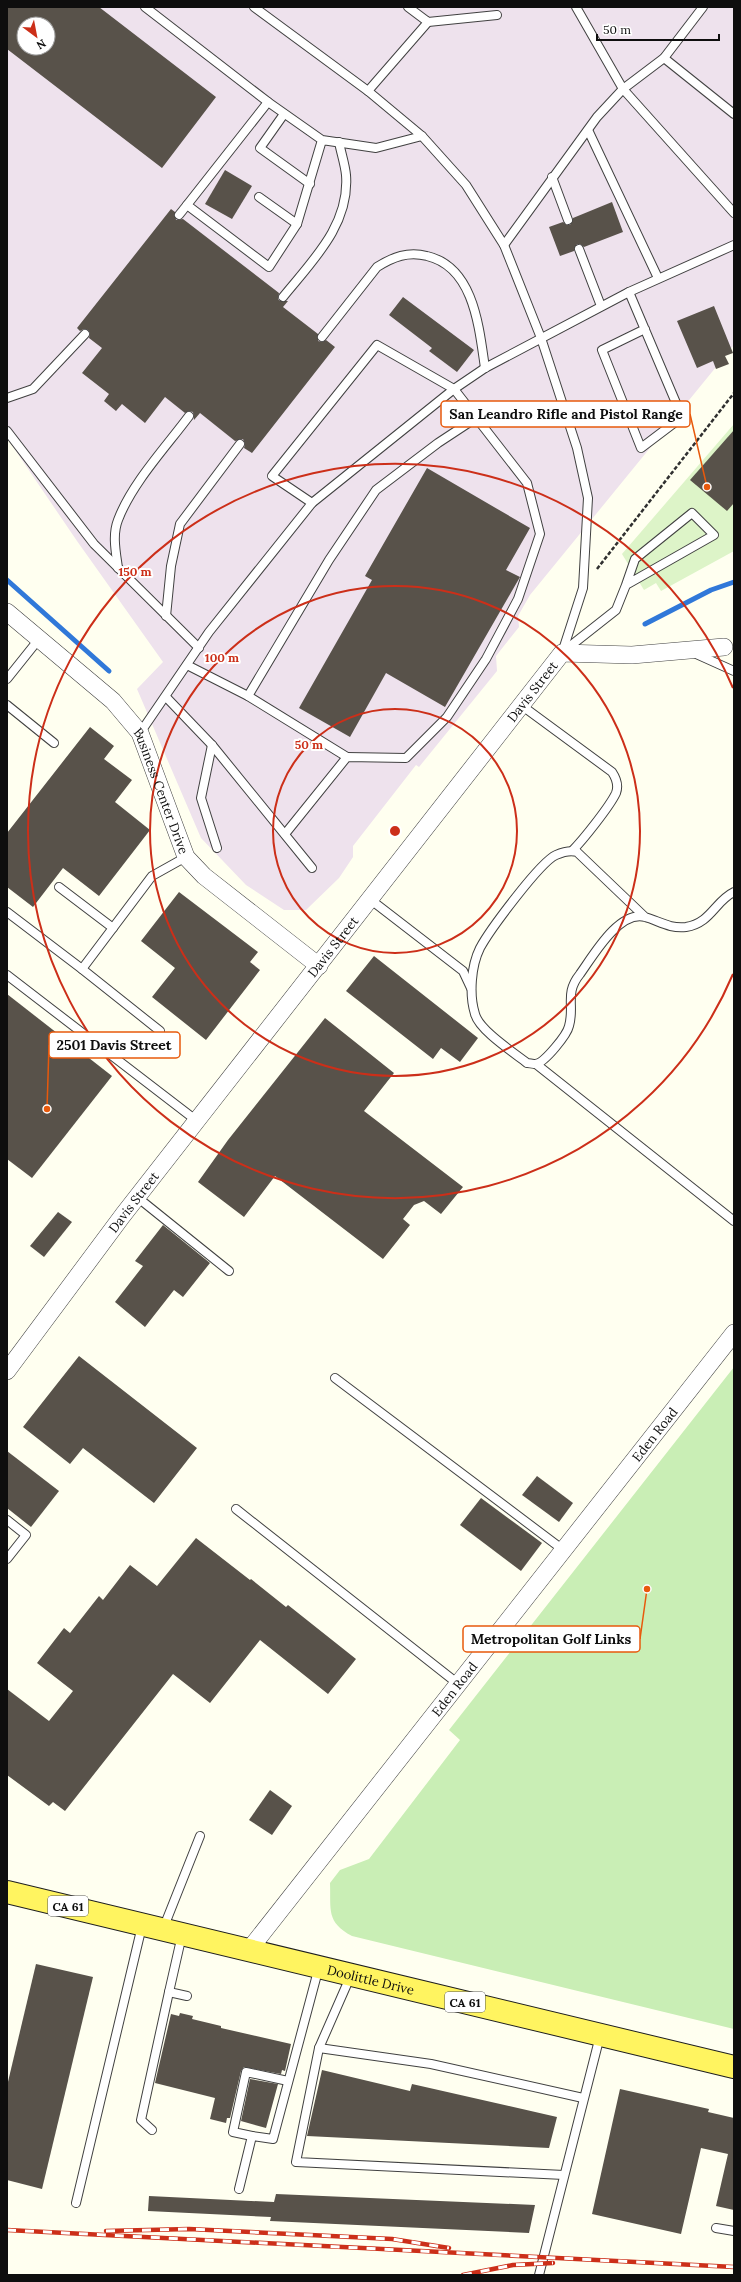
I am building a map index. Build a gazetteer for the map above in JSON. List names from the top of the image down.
{
  "streets": {
    "main road": ["CA 61", "Doolittle Drive"],
    "street": ["Davis Street", "Business Center Drive", "Eden Road"]
  },
  "crossings": [
    ["Davis Street", "Business Center Drive"],
    ["Eden Road", "Doolittle Drive"]
  ],
  "places": ["San Leandro Rifle and Pistol Range", "2501 Davis Street", "Metropolitan Golf Links"],
  "scale_bar": "50 m",
  "north": "bottom right",
  "rings": ["150 m", "100 m", "50 m"]
}
